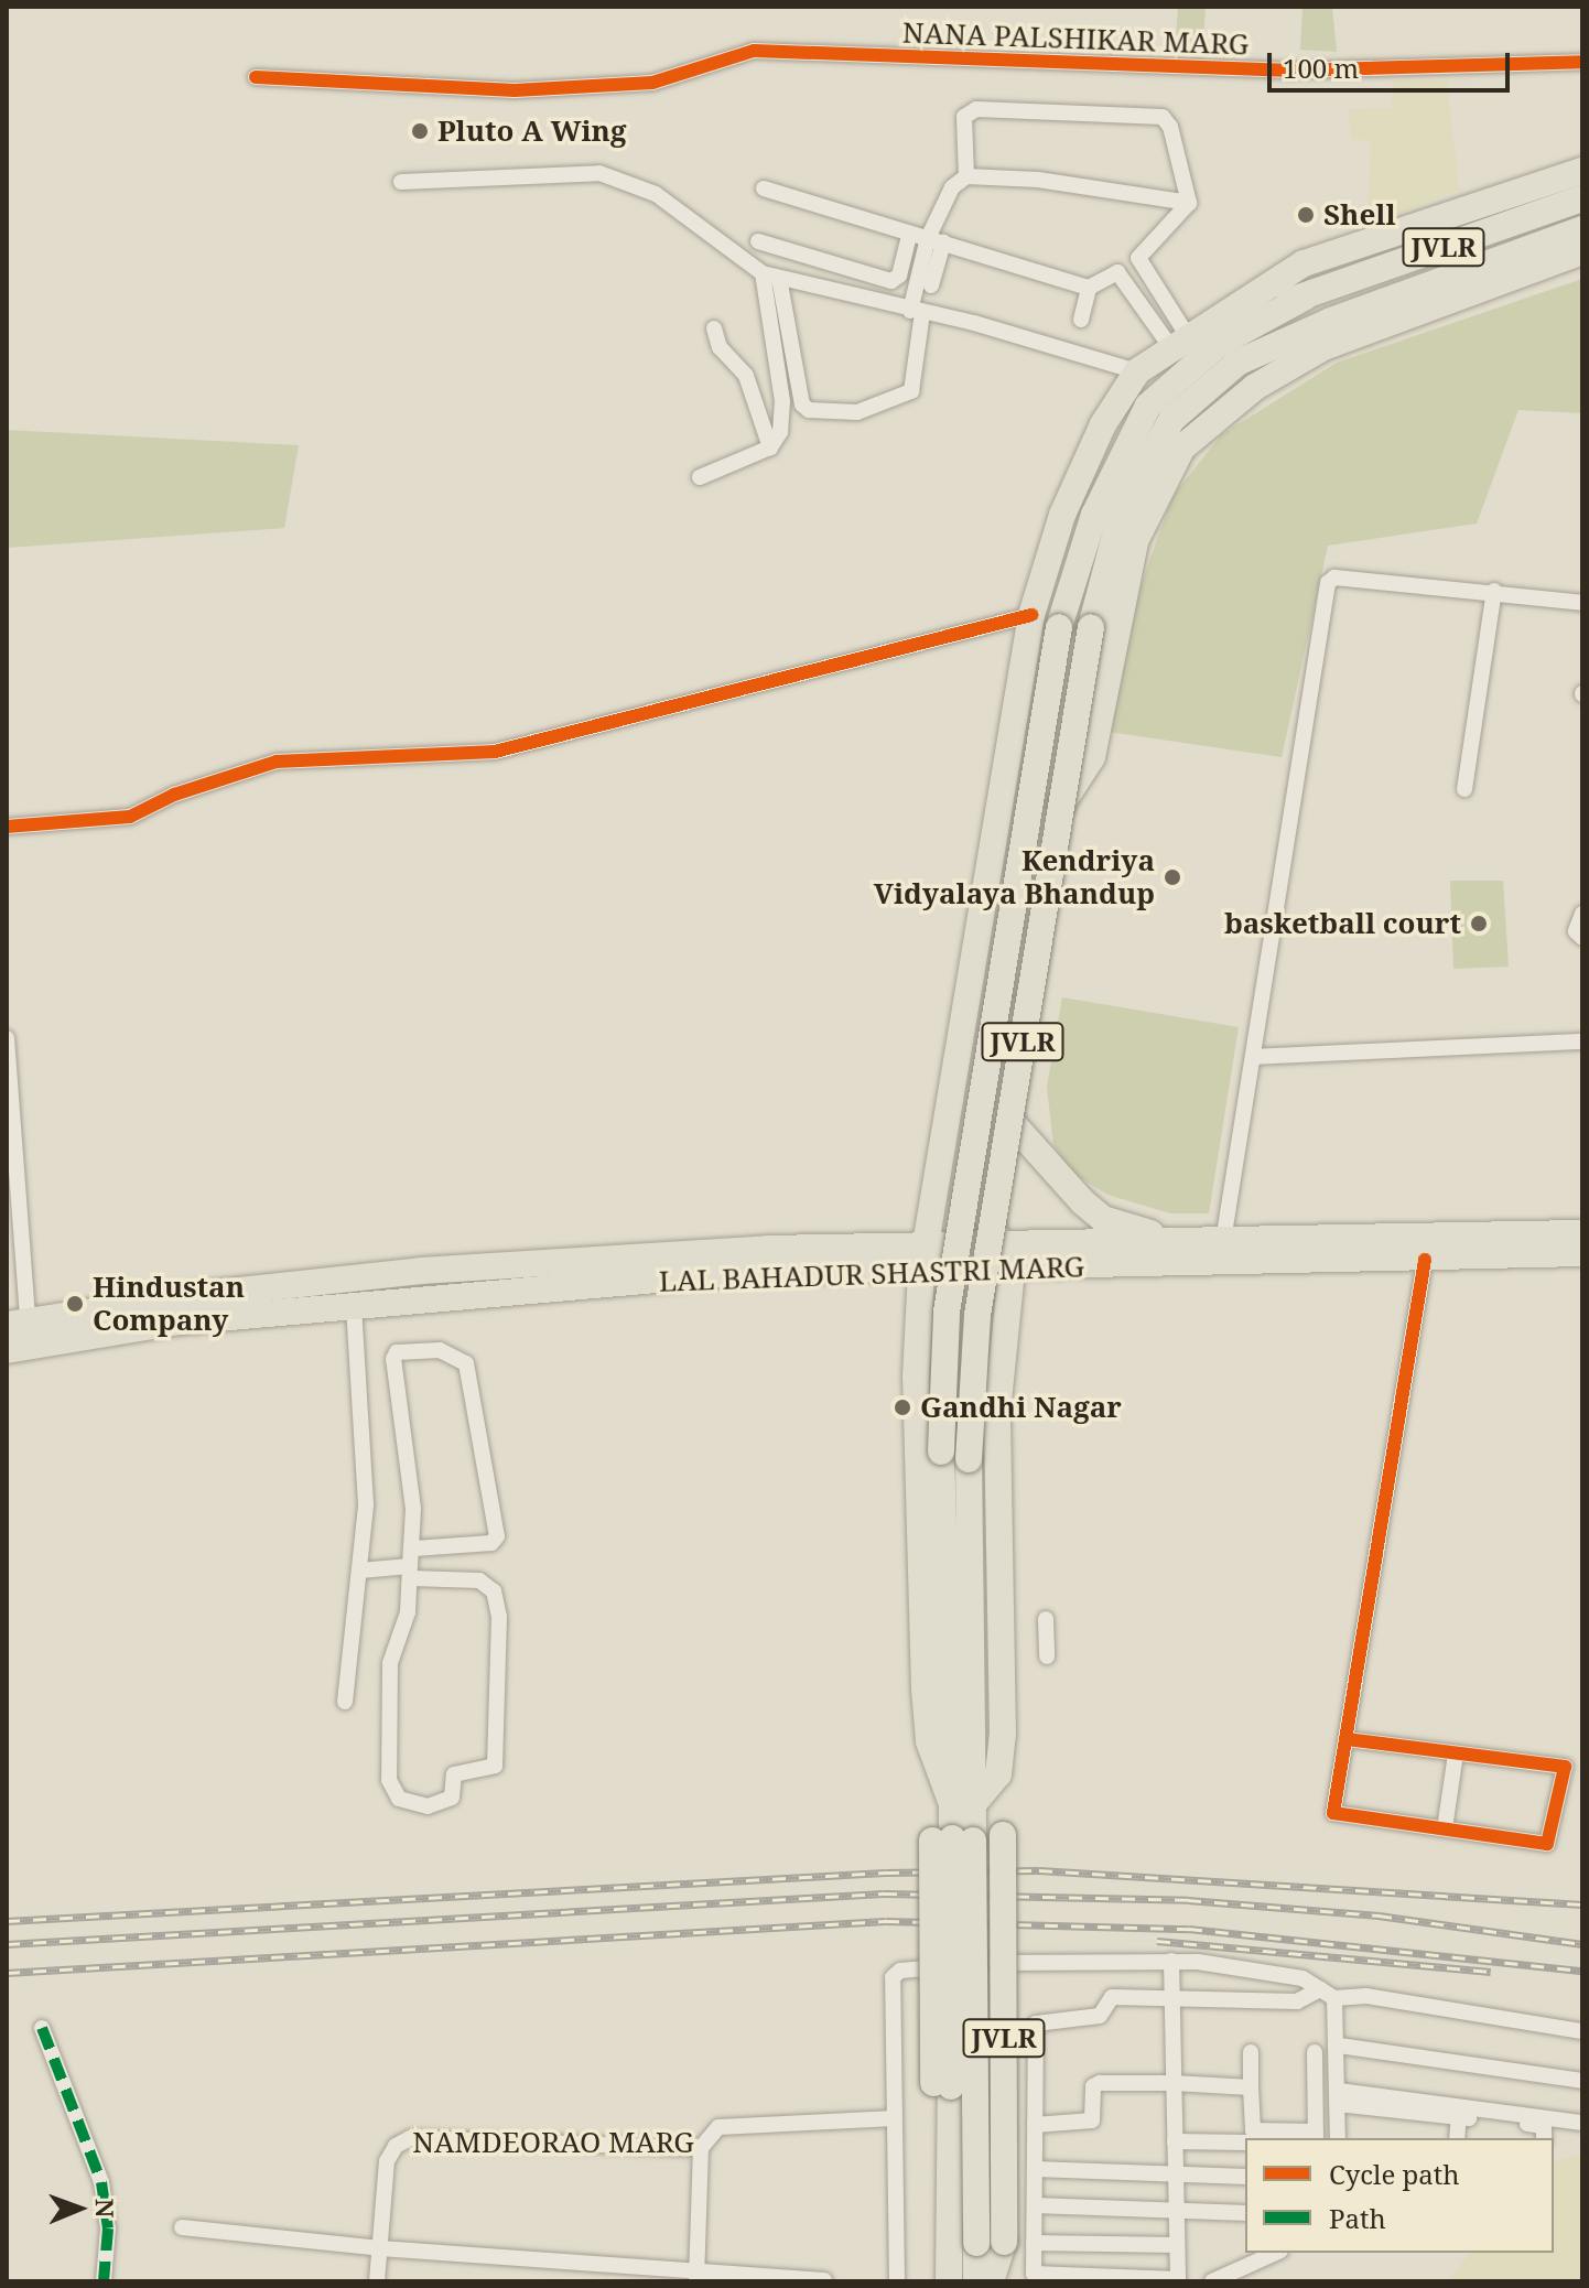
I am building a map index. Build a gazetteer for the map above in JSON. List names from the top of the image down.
{
  "streets": {
    "main road": ["JVLR", "LAL BAHADUR SHASTRI MARG"],
    "street": ["NANA PALSHIKAR MARG", "NAMDEORAO MARG"]
  },
  "places": [
    "Pluto A Wing",
    "Shell",
    "Kendriya Vidyalaya Bhandup",
    "basketball court",
    "Hindustan Company",
    "Gandhi Nagar"
  ],
  "legend": ["Cycle path", "Path"],
  "scale_bar": "100 m",
  "north": "right"
}
